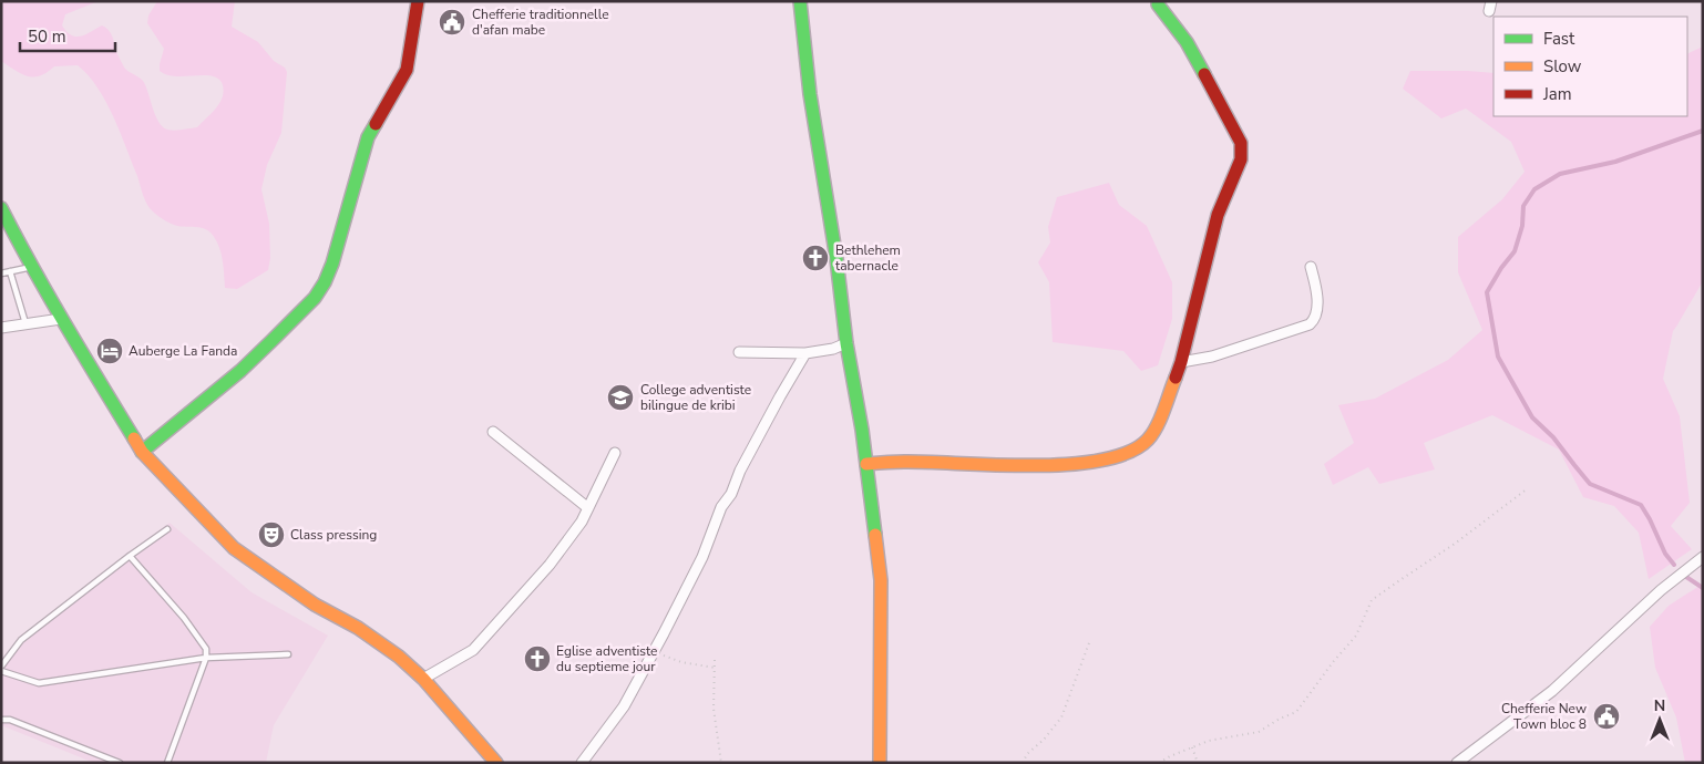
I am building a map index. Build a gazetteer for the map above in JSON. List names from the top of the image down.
{
  "places": {
    "public building": ["Chefferie traditionnelle d'afan mabe", "Chefferie New Town bloc 8"],
    "church": ["Bethlehem tabernacle", "Eglise adventiste du septieme jour"],
    "hotel": ["Auberge La Fanda"],
    "school or university": ["College adventiste bilingue de kribi"],
    "theatre": ["Class pressing"]
  },
  "legend": ["Fast", "Slow", "Jam"],
  "scale_bar": "50 m",
  "north": "top"
}
